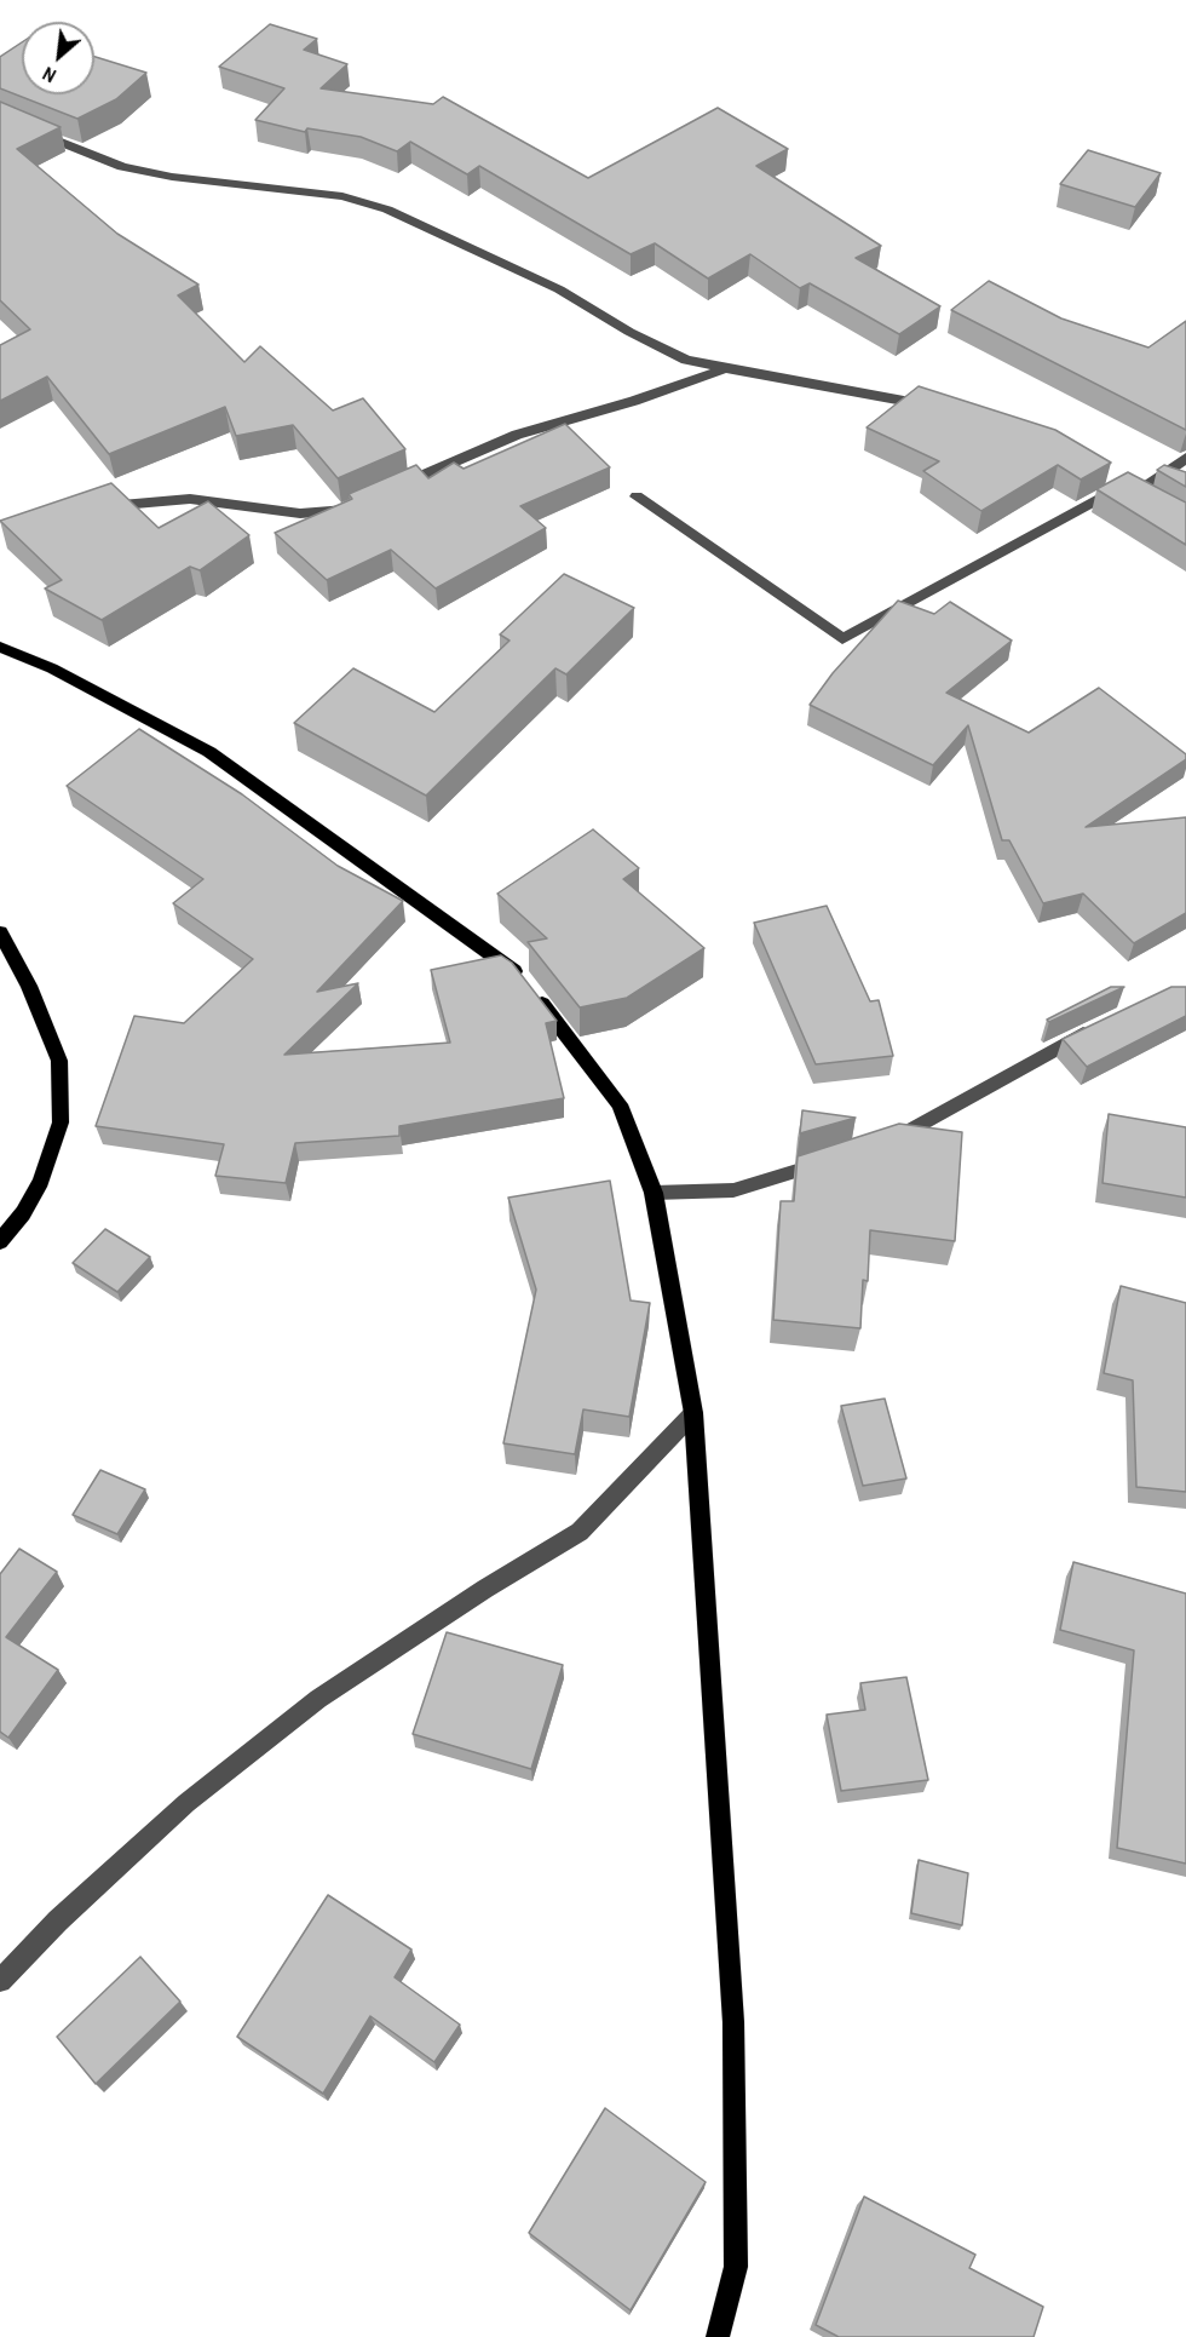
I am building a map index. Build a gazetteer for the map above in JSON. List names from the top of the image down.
{
  "north": "bottom left"
}
